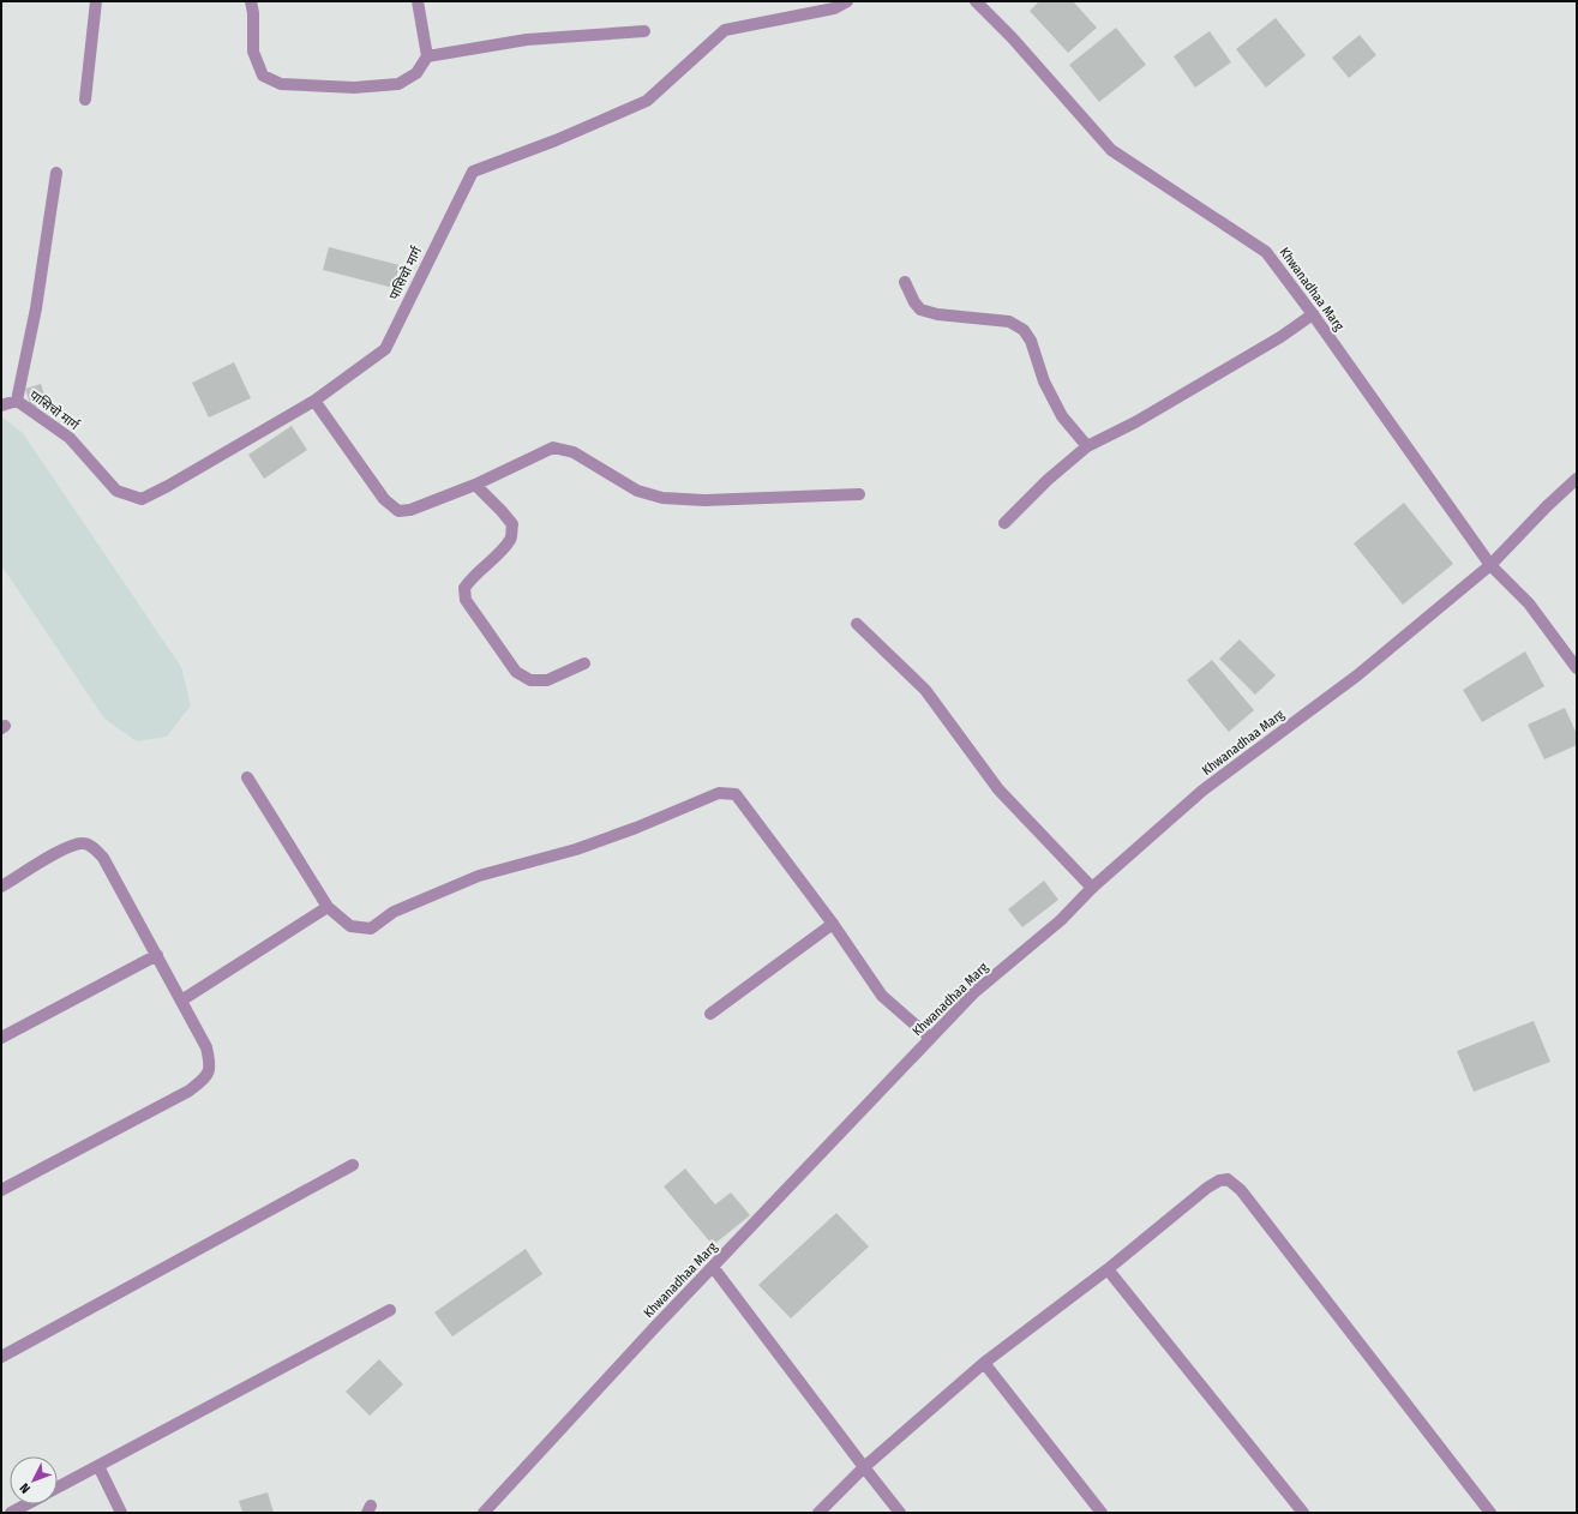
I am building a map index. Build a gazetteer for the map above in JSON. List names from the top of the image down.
{
  "streets": {
    "street": ["पासिचो मार्ग", "Khwanadhaa Marg"]
  },
  "north": "bottom left"
}
